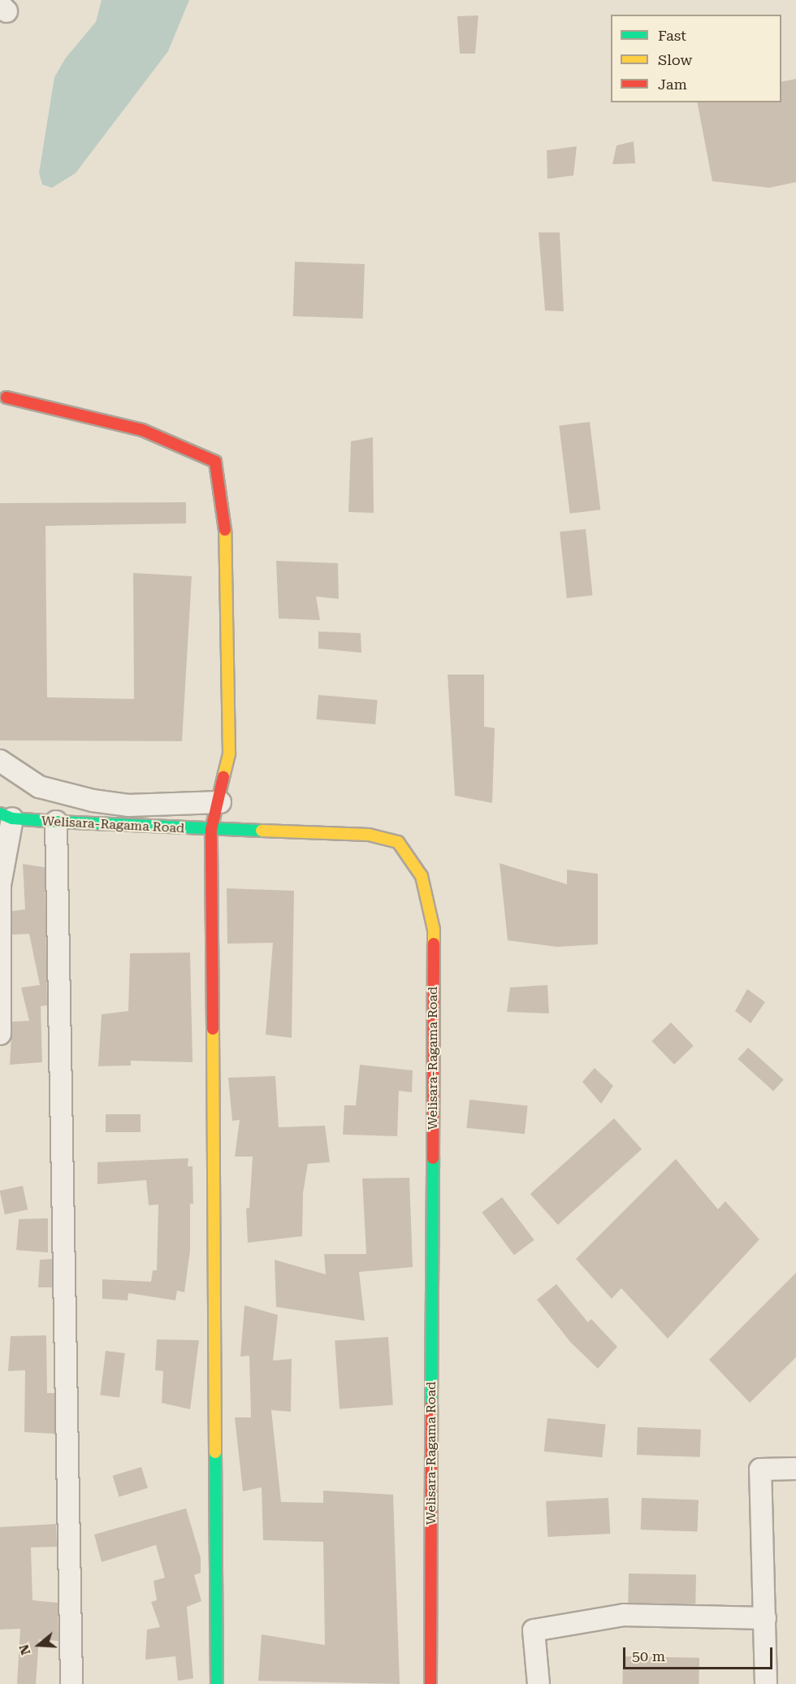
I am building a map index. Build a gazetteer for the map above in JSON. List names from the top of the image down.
{
  "streets": {
    "street": ["Welisara-Ragama Road"]
  },
  "legend": ["Fast", "Slow", "Jam"],
  "scale_bar": "50 m",
  "north": "left"
}
